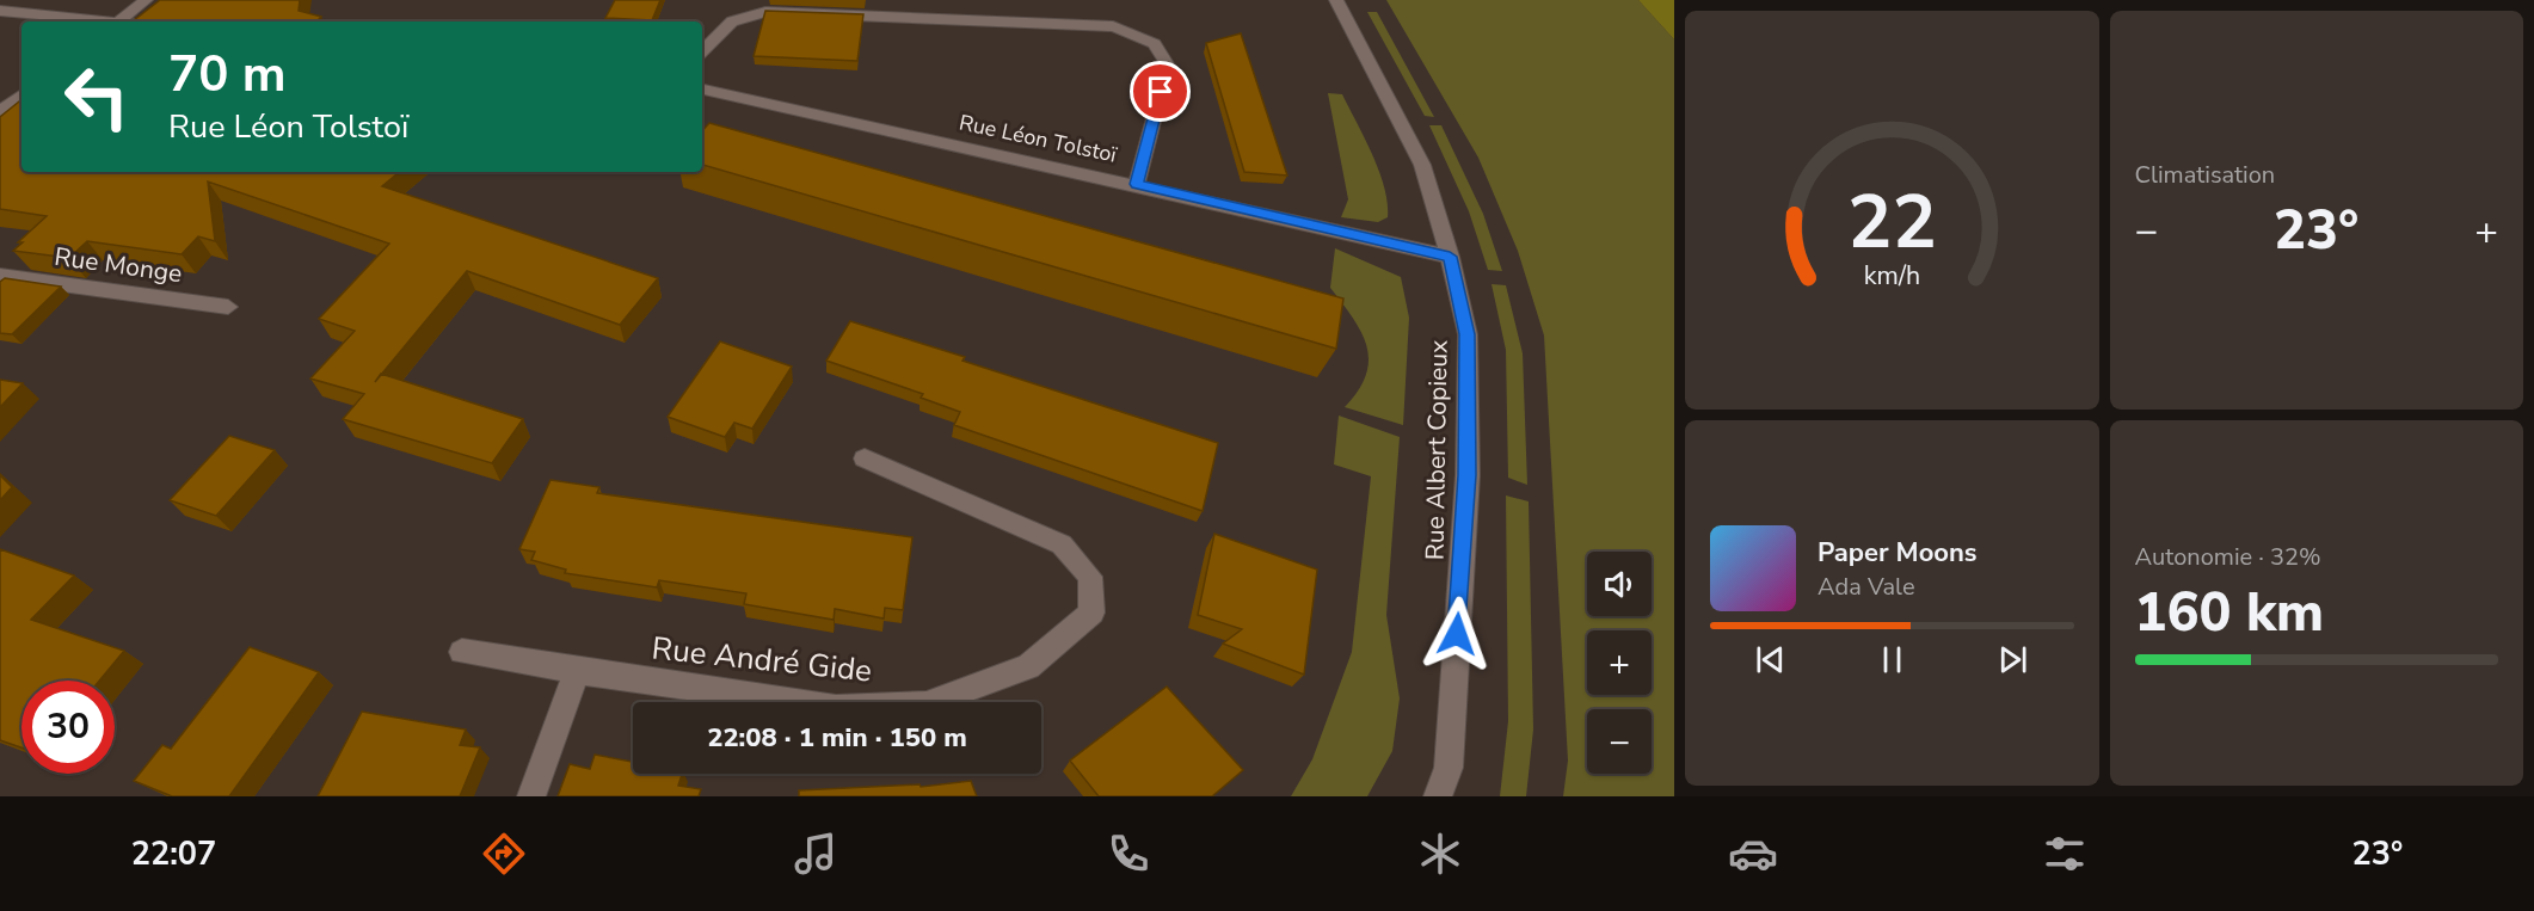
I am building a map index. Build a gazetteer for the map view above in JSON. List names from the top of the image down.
{
  "streets": {
    "street": [
      "Rue Léon Tolstoï",
      "Rue Monge",
      "Rue Albert Copieux",
      "Rue André Gide"
    ]
  },
  "crossings": [
    ["Rue Léon Tolstoï", "Rue Albert Copieux"]
  ],
  "page": {
    "tile": [
      "Climatisation",
      ["Autonomie · 32%", "160 km"]
    ],
    "turn": ["70 m", "Rue Léon Tolstoï"],
    "heat": ["−", "23°", "+"],
    "song": ["Paper Moons", "Ada Vale"],
    "map_buttons": ["+", "−"],
    "limit": "30",
    "trip": "22:08 · 1 min · 150 m",
    "tabs": ["22:07", "23°"],
    "gauge": ["22", "km/h"]
  }
}
